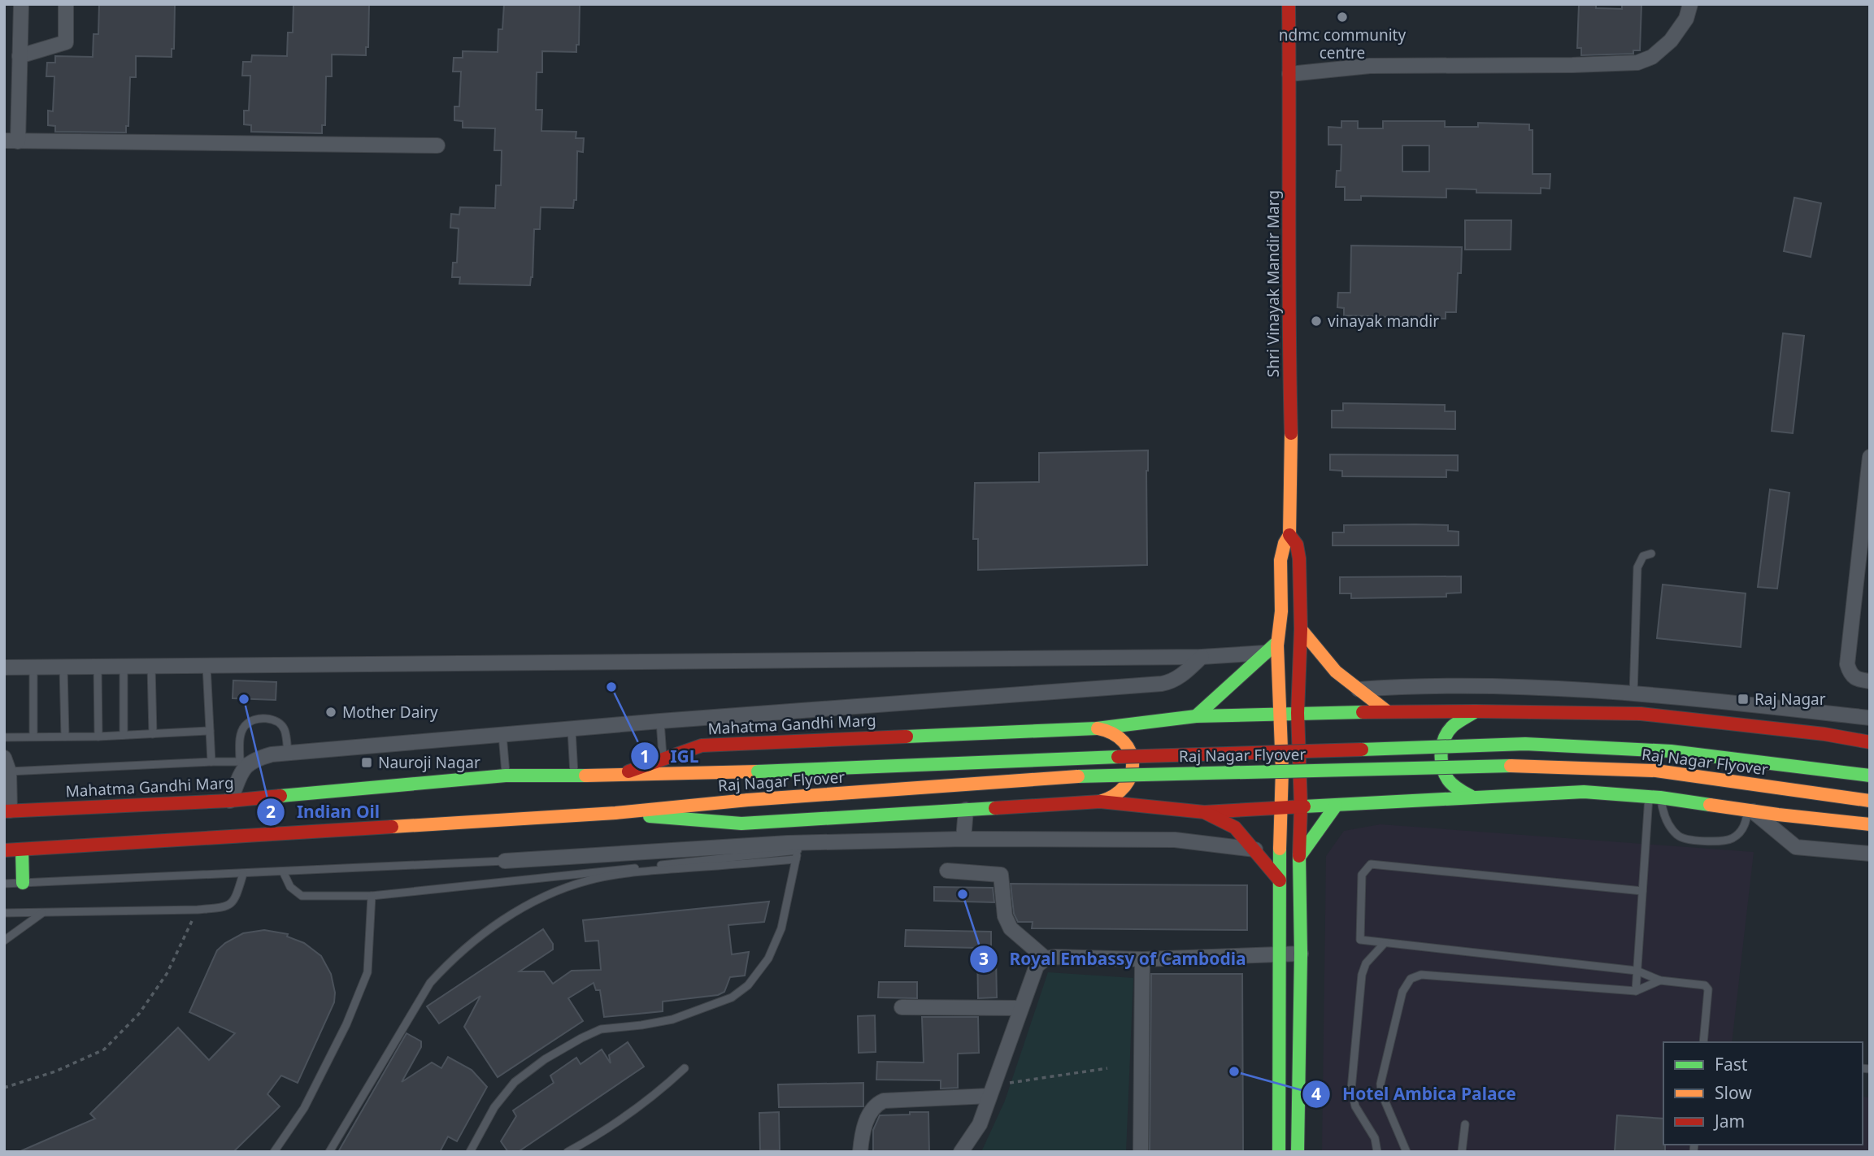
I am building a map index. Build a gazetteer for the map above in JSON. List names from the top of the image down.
{
  "streets": {
    "street": ["Shri Vinayak Mandir Marg", "Mahatma Gandhi Marg", "Raj Nagar Flyover"]
  },
  "crossings": [
    ["Mahatma Gandhi Marg", "Raj Nagar Flyover"]
  ],
  "places": {
    "other": [
      "ndmc community centre",
      "vinayak mandir",
      "IGL",
      "Indian Oil",
      "Mother Dairy",
      "Royal Embassy of Cambodia",
      "Hotel Ambica Palace"
    ],
    "transit": ["Raj Nagar", "Nauroji Nagar"]
  },
  "legend": ["Fast", "Slow", "Jam"]
}
